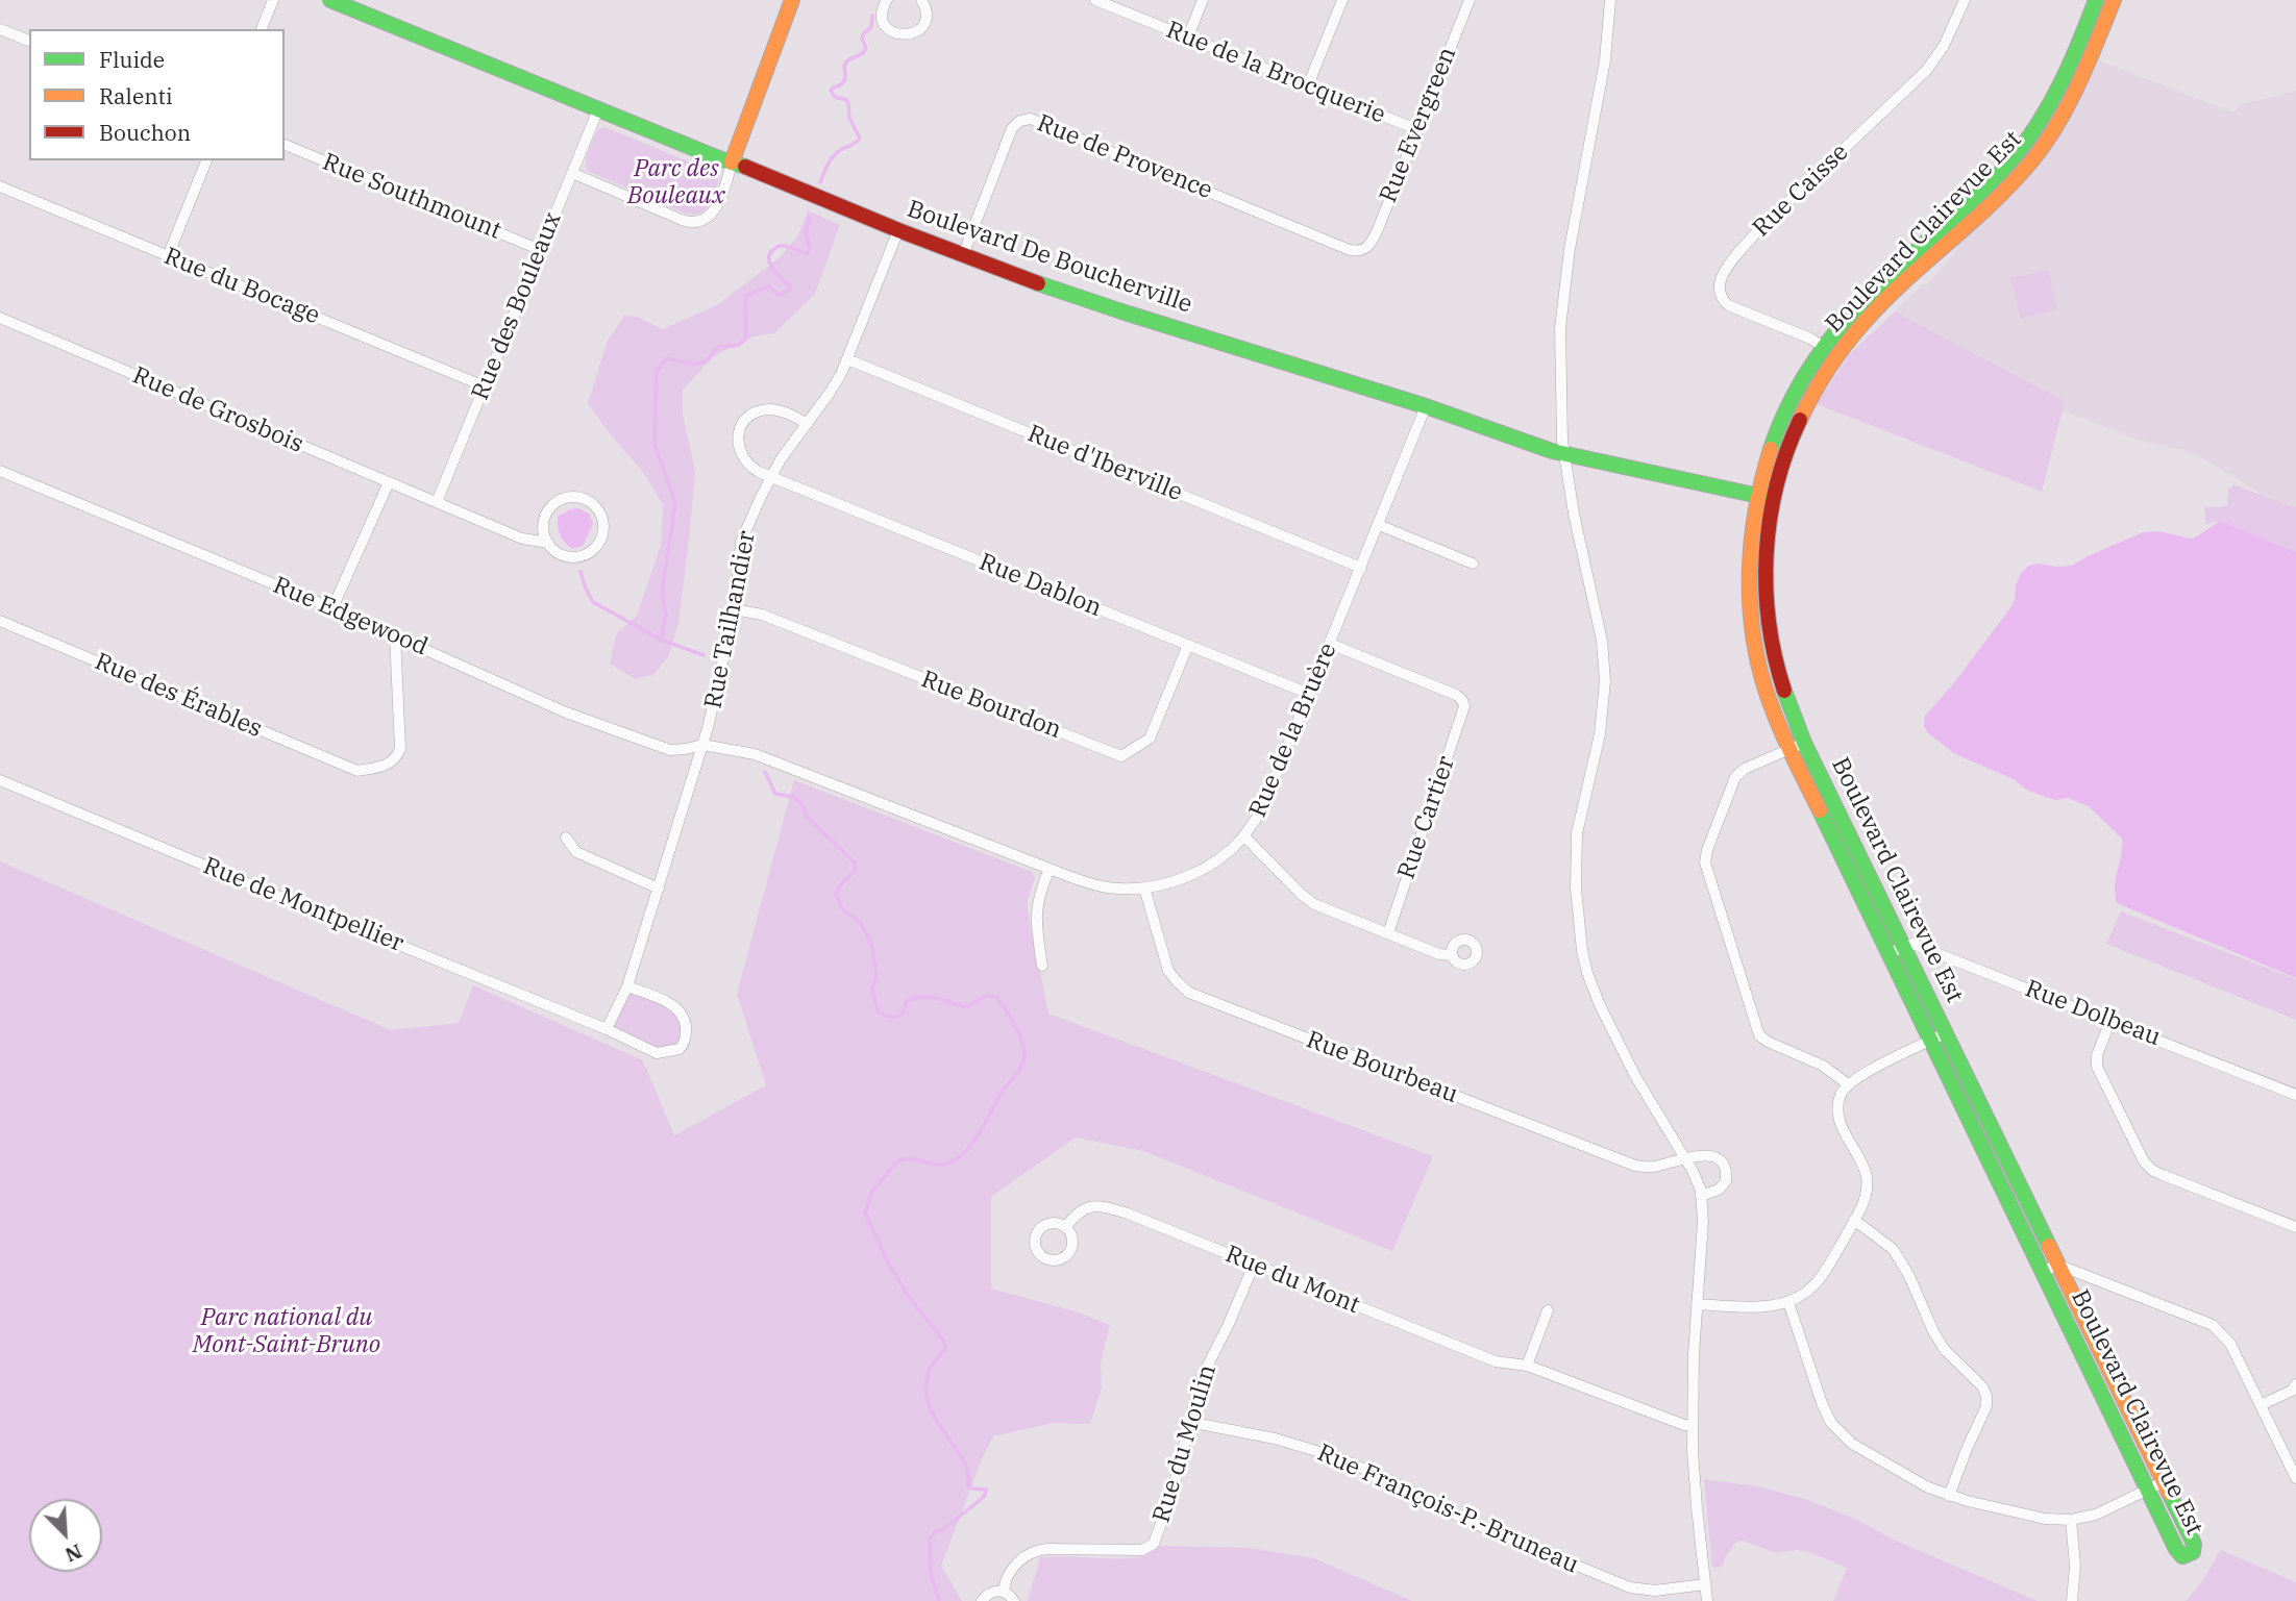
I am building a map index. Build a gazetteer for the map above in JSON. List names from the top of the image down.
{
  "streets": {
    "street": [
      "Rue de la Brocquerie",
      "Rue Evergreen",
      "Rue de Provence",
      "Rue Caisse",
      "Rue Southmount",
      "Boulevard Clairevue Est",
      "Boulevard De Boucherville",
      "Rue du Bocage",
      "Rue des Bouleaux",
      "Rue de Grosbois",
      "Rue d'Iberville",
      "Rue Dablon",
      "Rue Edgewood",
      "Rue Tailhandier",
      "Rue des Érables",
      "Rue Bourdon",
      "Rue de la Bruère",
      "Rue Cartier",
      "Rue de Montpellier",
      "Rue Dolbeau",
      "Rue Bourbeau",
      "Rue du Mont",
      "Rue du Moulin",
      "Rue François-P.-Bruneau"
    ]
  },
  "crossings": [
    ["Rue de la Brocquerie", "Rue Evergreen"],
    ["Rue Evergreen", "Rue de Provence"],
    ["Rue de Provence", "Boulevard De Boucherville"],
    ["Rue Caisse", "Boulevard Clairevue Est"],
    ["Rue Southmount", "Rue des Bouleaux"],
    ["Boulevard Clairevue Est", "Boulevard De Boucherville"],
    ["Boulevard Clairevue Est", "Rue Dolbeau"],
    ["Boulevard De Boucherville", "Rue des Bouleaux"],
    ["Boulevard De Boucherville", "Rue Tailhandier"],
    ["Boulevard De Boucherville", "Rue de la Bruère"],
    ["Rue du Bocage", "Rue des Bouleaux"],
    ["Rue des Bouleaux", "Rue de Grosbois"],
    ["Rue d'Iberville", "Rue Tailhandier"],
    ["Rue d'Iberville", "Rue de la Bruère"],
    ["Rue Dablon", "Rue Tailhandier"],
    ["Rue Dablon", "Rue Bourdon"],
    ["Rue Dablon", "Rue de la Bruère"],
    ["Rue Edgewood", "Rue Tailhandier"],
    ["Rue Edgewood", "Rue des Érables"],
    ["Rue Edgewood", "Rue de la Bruère"],
    ["Rue Tailhandier", "Rue Bourdon"],
    ["Rue Tailhandier", "Rue de la Bruère"],
    ["Rue Tailhandier", "Rue de Montpellier"],
    ["Rue de la Bruère", "Rue Cartier"],
    ["Rue de la Bruère", "Rue Bourbeau"],
    ["Rue du Mont", "Rue du Moulin"],
    ["Rue du Moulin", "Rue François-P.-Bruneau"]
  ],
  "parks": ["Parc des Bouleaux", "Parc national du Mont-Saint-Bruno"],
  "legend": ["Fluide", "Ralenti", "Bouchon"],
  "north": "bottom right"
}
